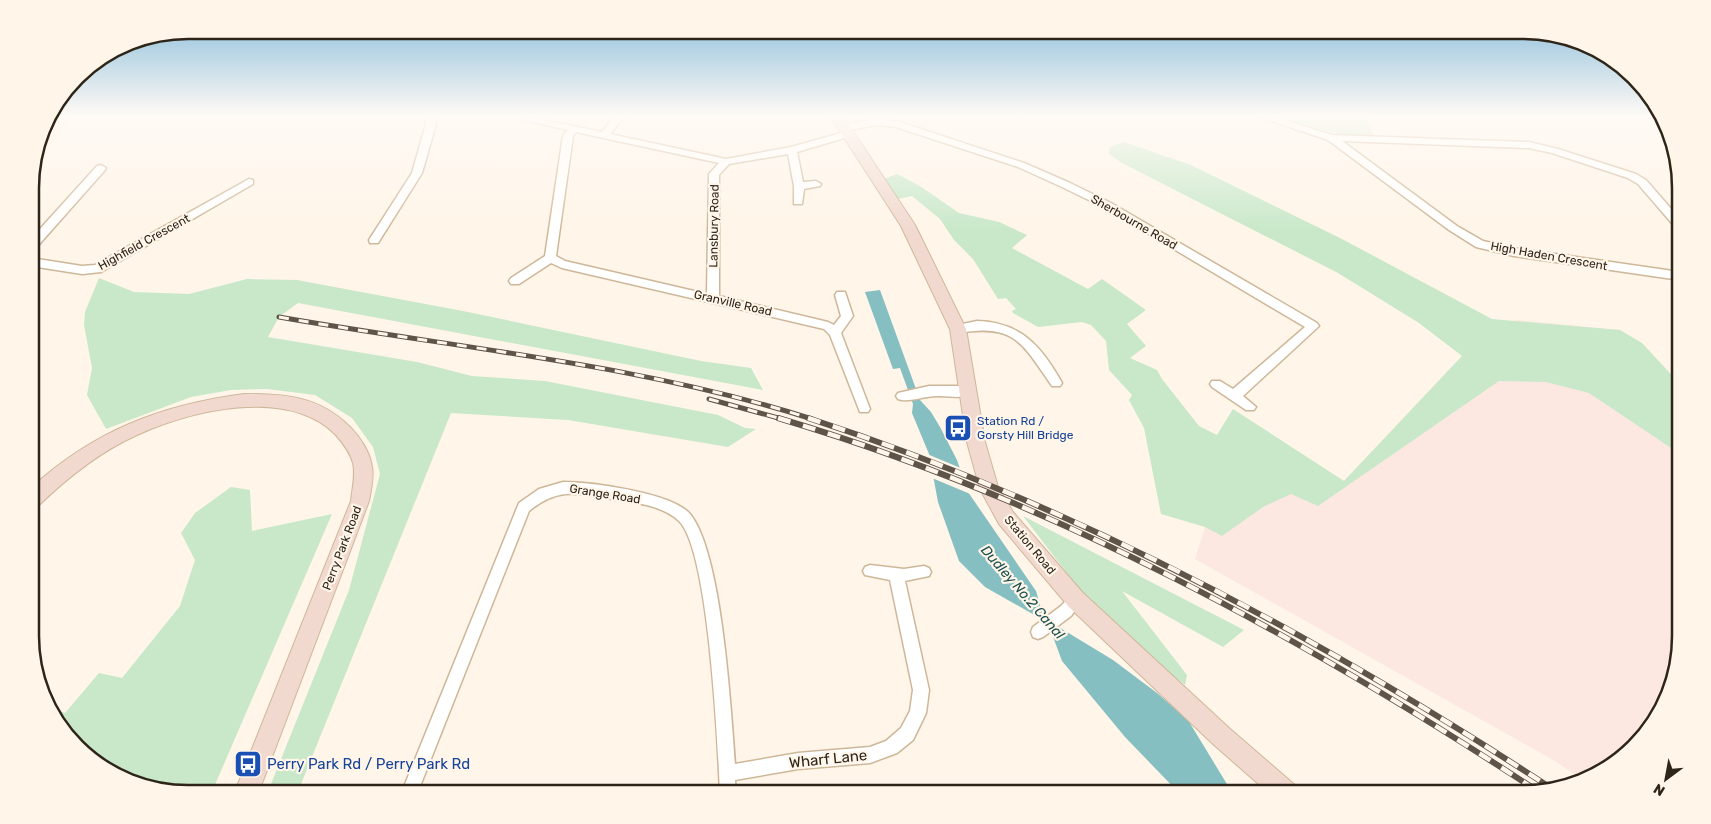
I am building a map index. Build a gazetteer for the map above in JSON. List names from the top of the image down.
{
  "streets": {
    "street": [
      "Sherbourne Road",
      "Lansbury Road",
      "Highfield Crescent",
      "High Haden Crescent",
      "Granville Road",
      "Grange Road",
      "Station Road",
      "Perry Park Road",
      "Wharf Lane"
    ]
  },
  "crossings": [
    ["Lansbury Road", "Granville Road"],
    ["Grange Road", "Wharf Lane"]
  ],
  "water": ["Dudley No.2 Canal"],
  "places": {
    "bus stop": ["Station Rd / Gorsty Hill Bridge", "Perry Park Rd / Perry Park Rd"]
  },
  "north": "bottom left"
}
